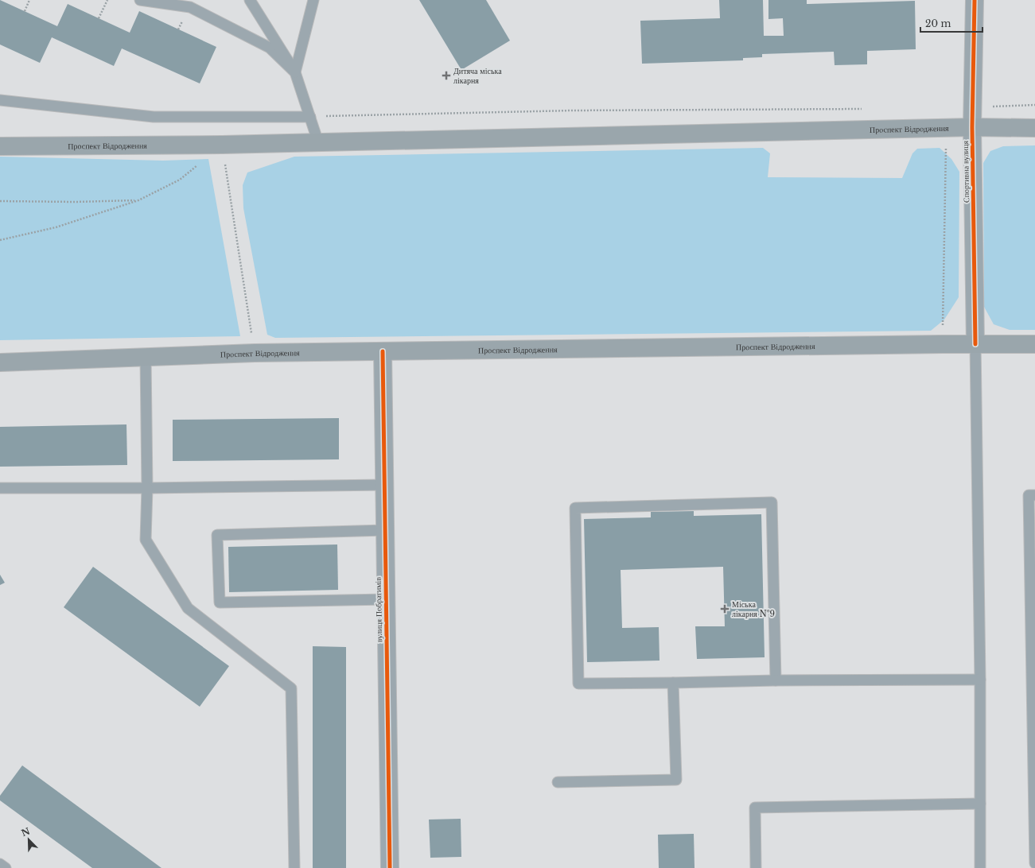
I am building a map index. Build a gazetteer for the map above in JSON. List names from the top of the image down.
{
  "streets": {
    "main road": ["Проспект Відродження"],
    "street": ["Спортивна вулиця", "вулиця Побратимів"]
  },
  "crossings": [
    ["Проспект Відродження", "Спортивна вулиця"],
    ["Проспект Відродження", "вулиця Побратимів"]
  ],
  "places": {
    "health": ["Дитяча міська лікарня", "Міська лікарня №9"]
  },
  "scale_bar": "20 m",
  "north": "top left"
}
